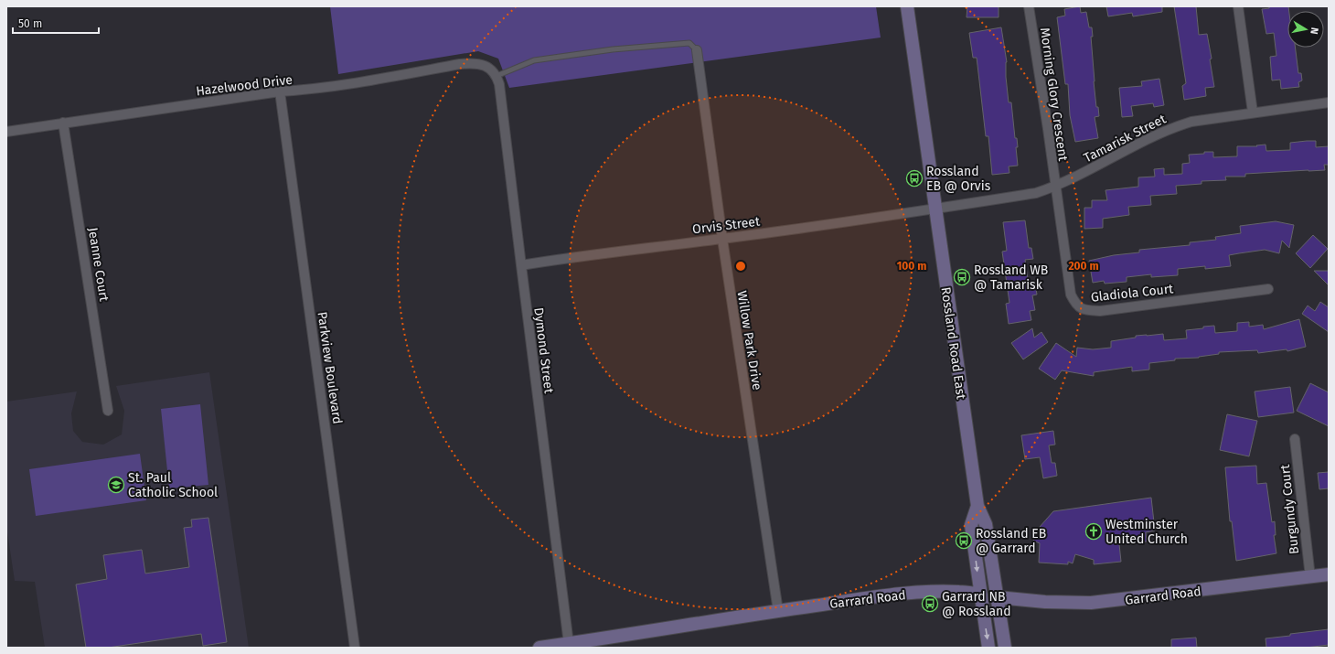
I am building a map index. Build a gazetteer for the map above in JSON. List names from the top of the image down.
{
  "streets": {
    "main road": ["Rossland Road East", "Garrard Road"],
    "street": [
      "Hazelwood Drive",
      "Morning Glory Crescent",
      "Tamarisk Street",
      "Orvis Street",
      "Jeanne Court",
      "Gladiola Court",
      "Willow Park Drive",
      "Dymond Street",
      "Parkview Boulevard",
      "Burgundy Court"
    ]
  },
  "crossings": [
    ["Hazelwood Drive", "Jeanne Court"],
    ["Hazelwood Drive", "Dymond Street"],
    ["Hazelwood Drive", "Parkview Boulevard"],
    ["Morning Glory Crescent", "Tamarisk Street"],
    ["Morning Glory Crescent", "Gladiola Court"],
    ["Tamarisk Street", "Orvis Street"],
    ["Tamarisk Street", "Gladiola Court"],
    ["Tamarisk Street", "Rossland Road East"],
    ["Orvis Street", "Willow Park Drive"],
    ["Orvis Street", "Rossland Road East"],
    ["Orvis Street", "Dymond Street"],
    ["Willow Park Drive", "Garrard Road"],
    ["Rossland Road East", "Garrard Road"],
    ["Dymond Street", "Garrard Road"],
    ["Burgundy Court", "Garrard Road"]
  ],
  "places": {
    "bus stop": [
      "Rossland EB @ Orvis",
      "Rossland WB @ Tamarisk",
      "Rossland EB @ Garrard",
      "Garrard NB @ Rossland"
    ],
    "school or university": ["St. Paul Catholic School"],
    "church": ["Westminster United Church"]
  },
  "scale_bar": "50 m",
  "north": "right",
  "rings": ["100 m", "200 m"]
}
